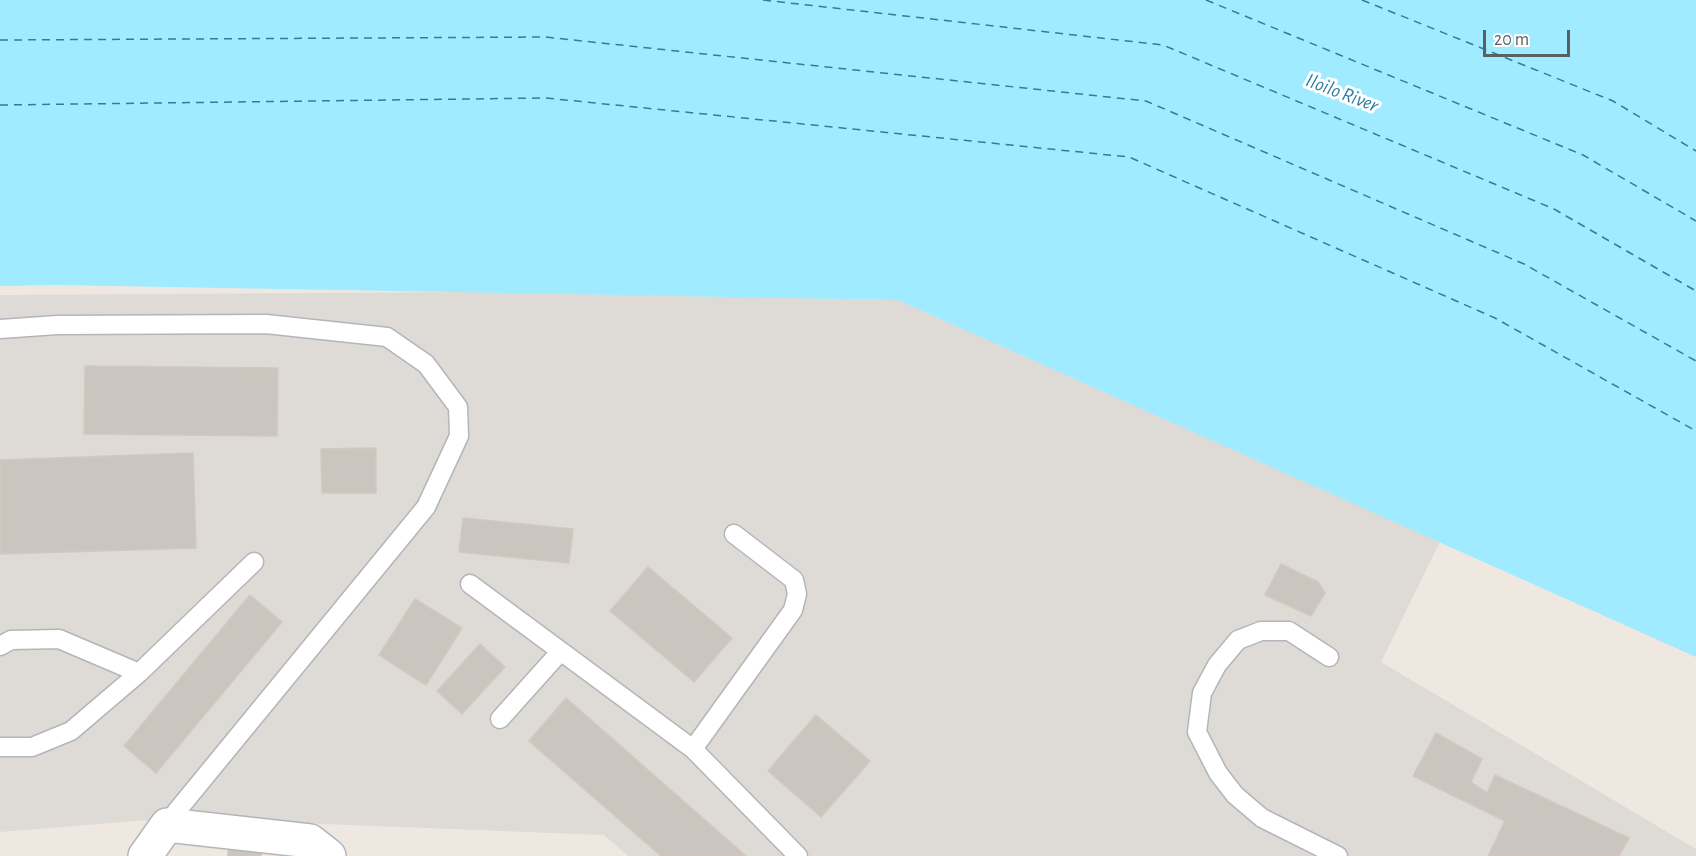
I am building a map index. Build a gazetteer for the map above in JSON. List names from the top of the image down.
{
  "water": ["Iloilo River"],
  "scale_bar": "20 m"
}
